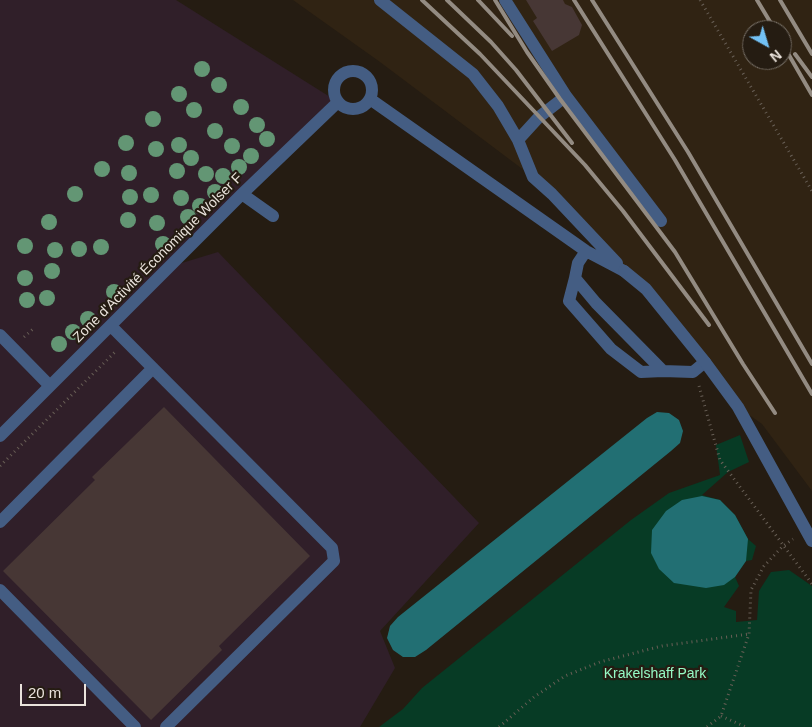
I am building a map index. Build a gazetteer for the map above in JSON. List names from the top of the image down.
{
  "streets": {
    "street": ["Zone d'Activité Économique Wolser F"]
  },
  "parks": ["Krakelshaff Park"],
  "scale_bar": "20 m",
  "north": "bottom right"
}
